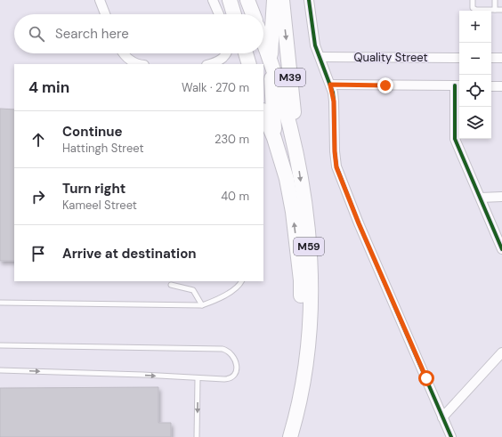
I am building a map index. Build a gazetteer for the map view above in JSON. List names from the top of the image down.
{
  "streets": {
    "main road": ["M39", "M59"],
    "street": ["Quality Street"]
  },
  "crossings": [
    ["M39", "M59"]
  ],
  "page": {
    "map_buttons": ["+", "−"],
    "search": "Search here",
    "heading": ["4 min", "Walk · 270 m"],
    "list": [
      ["Continue", "Hattingh Street", "230 m"],
      ["Turn right", "Kameel Street", "40 m"],
      "Arrive at destination"
    ]
  }
}
